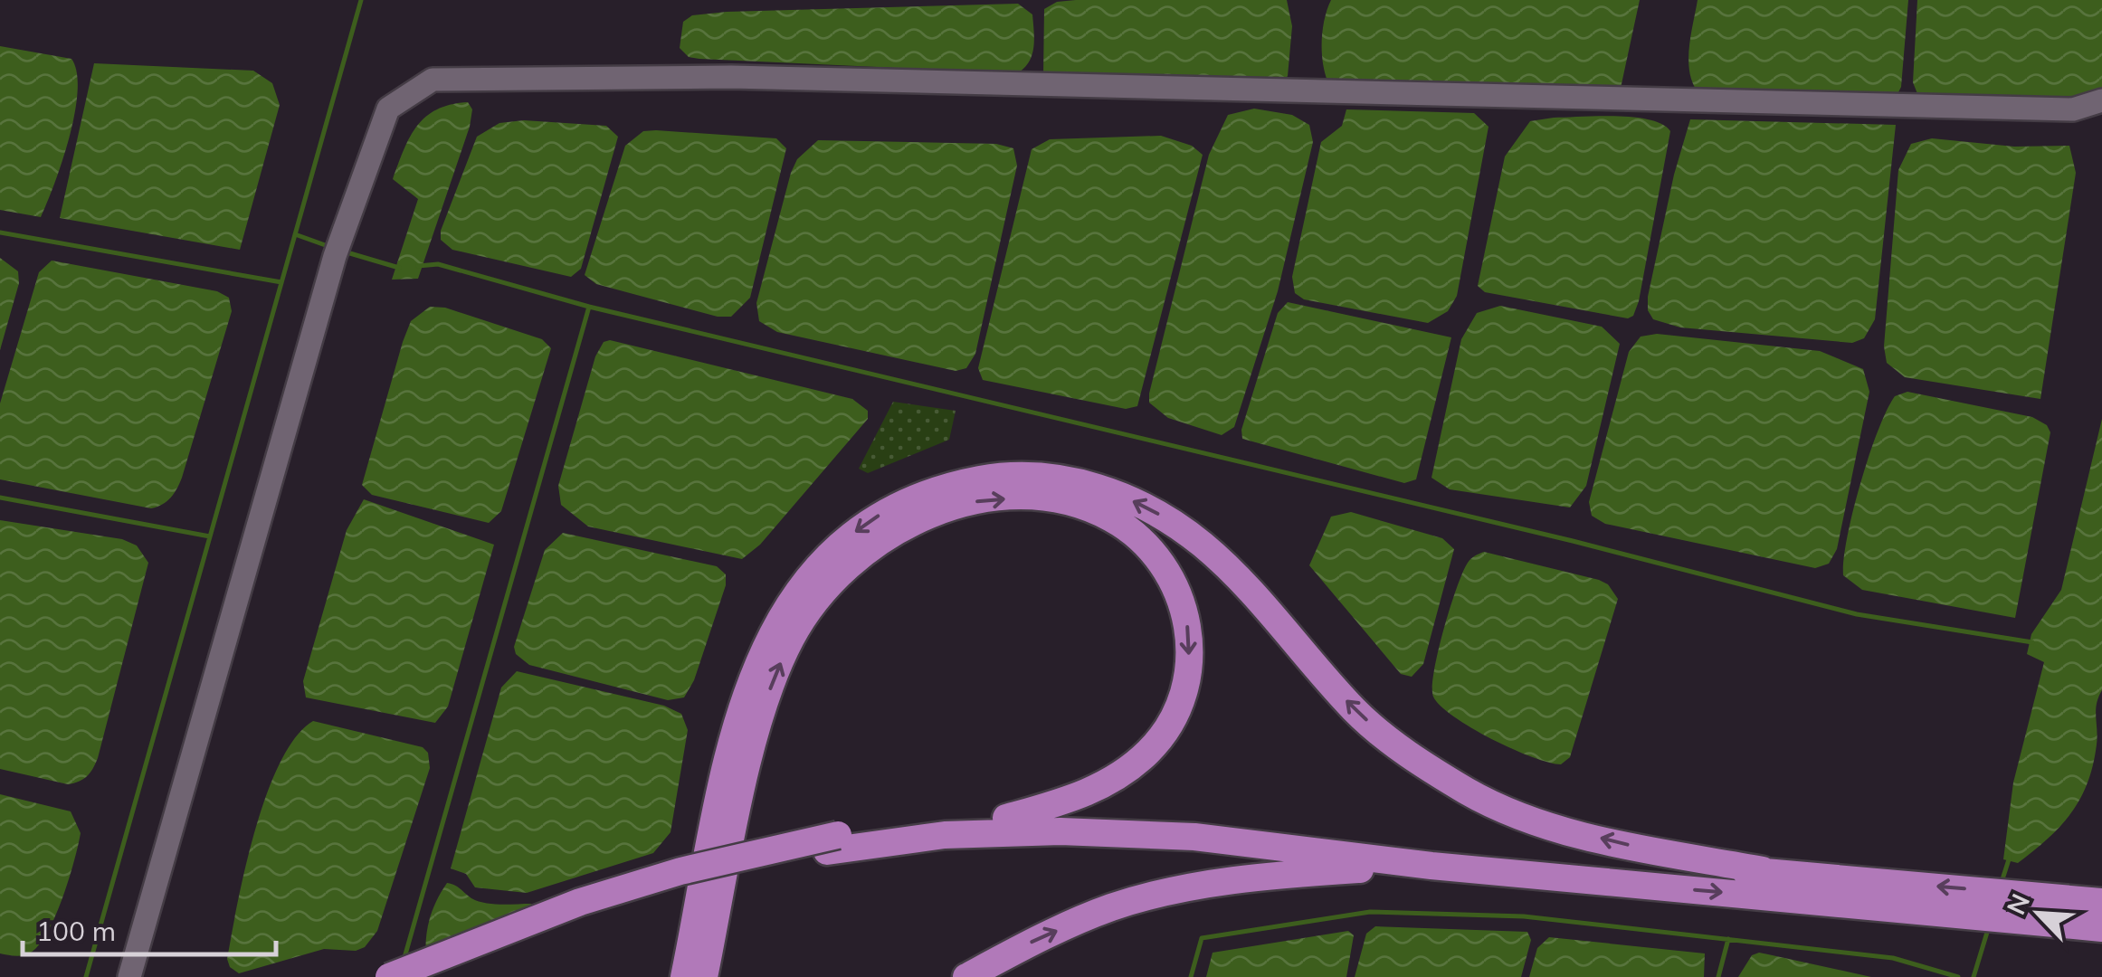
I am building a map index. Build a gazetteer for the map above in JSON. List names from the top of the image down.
{
  "scale_bar": "100 m",
  "north": "top left"
}
